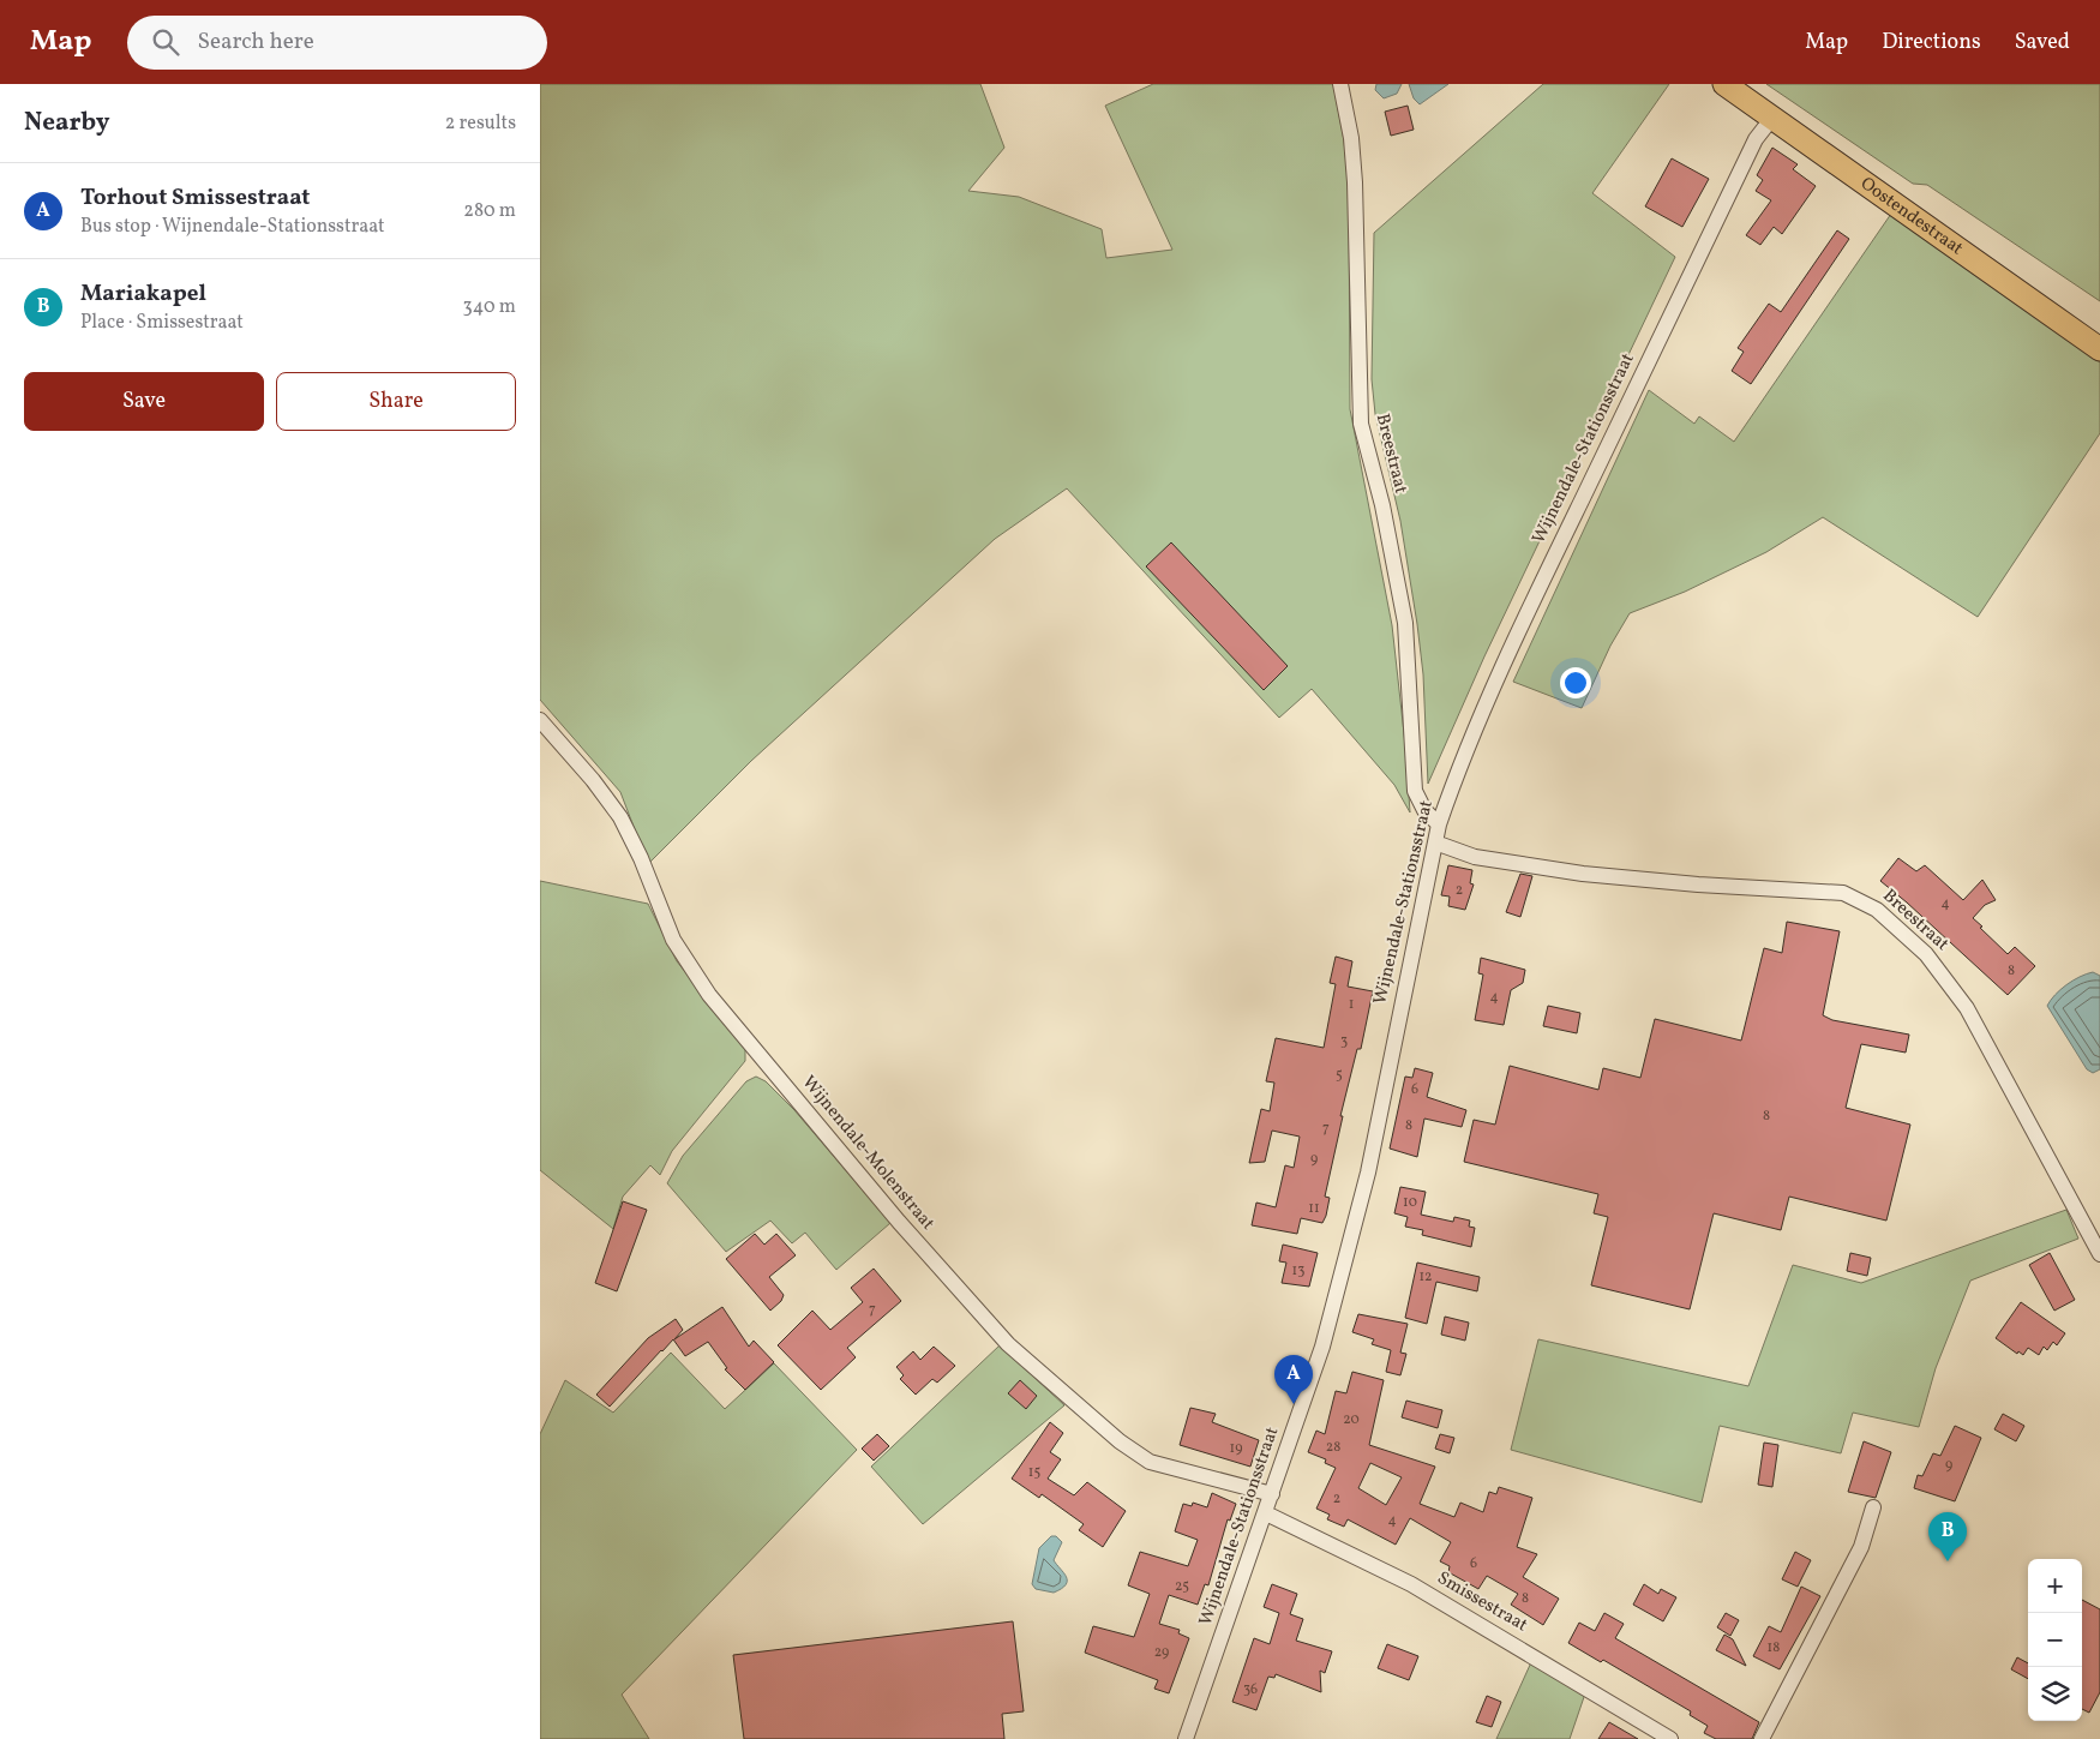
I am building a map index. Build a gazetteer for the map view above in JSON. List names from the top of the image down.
{
  "streets": {
    "main road": ["Oostendestraat"],
    "street": [
      "Wijnendale-Stationsstraat",
      "Breestraat",
      "Wijnendale-Molenstraat",
      "Smissestraat"
    ]
  },
  "crossings": [
    ["Oostendestraat", "Wijnendale-Stationsstraat"],
    ["Wijnendale-Stationsstraat", "Breestraat"],
    ["Wijnendale-Stationsstraat", "Wijnendale-Molenstraat"],
    ["Wijnendale-Stationsstraat", "Smissestraat"]
  ],
  "house_numbers": [
    "2",
    "4",
    "8",
    "4",
    "1",
    "3",
    "5",
    "6",
    "8",
    "8",
    "7",
    "9",
    "10",
    "11",
    "13",
    "12",
    "7",
    "20",
    "28",
    "19",
    "9",
    "15",
    "2",
    "4",
    "6",
    "25",
    "8",
    "18",
    "29",
    "36"
  ],
  "page": {
    "header": "Map",
    "search": "Search here",
    "nav": ["Map", "Directions", "Saved"],
    "heading": ["Nearby", "2 results"],
    "list": [
      {
        "mark": "A",
        "name": "Torhout Smissestraat",
        "note": "Bus stop · Wijnendale-Stationsstraat",
        "value": "280 m"
      },
      {
        "mark": "B",
        "name": "Mariakapel",
        "note": "Place · Smissestraat",
        "value": "340 m"
      }
    ],
    "buttons": ["Save", "Share"],
    "pins": ["A", "B"],
    "map_buttons": ["+", "−"]
  }
}
